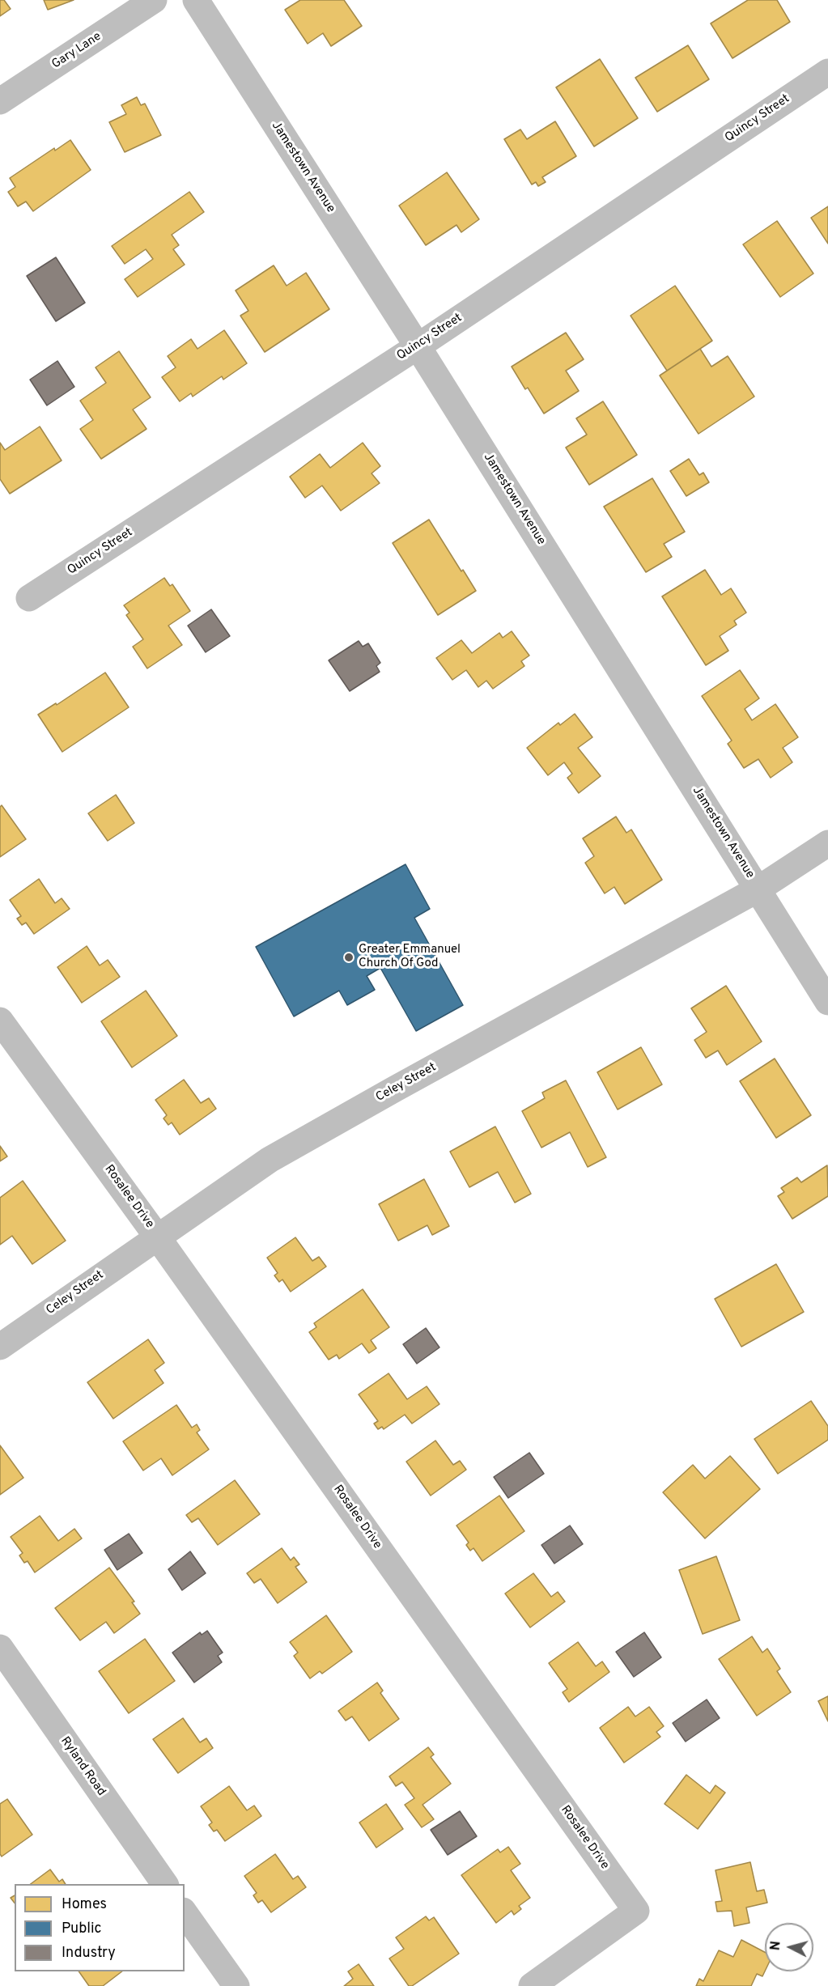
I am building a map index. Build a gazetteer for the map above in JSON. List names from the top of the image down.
{
  "streets": {
    "street": [
      "Gary Lane",
      "Quincy Street",
      "Jamestown Avenue",
      "Celey Street",
      "Rosalee Drive",
      "Ryland Road"
    ]
  },
  "crossings": [
    ["Quincy Street", "Jamestown Avenue"],
    ["Jamestown Avenue", "Celey Street"],
    ["Celey Street", "Rosalee Drive"]
  ],
  "places": ["Greater Emmanuel Church Of God"],
  "legend": ["Homes", "Public", "Industry"],
  "north": "left"
}
